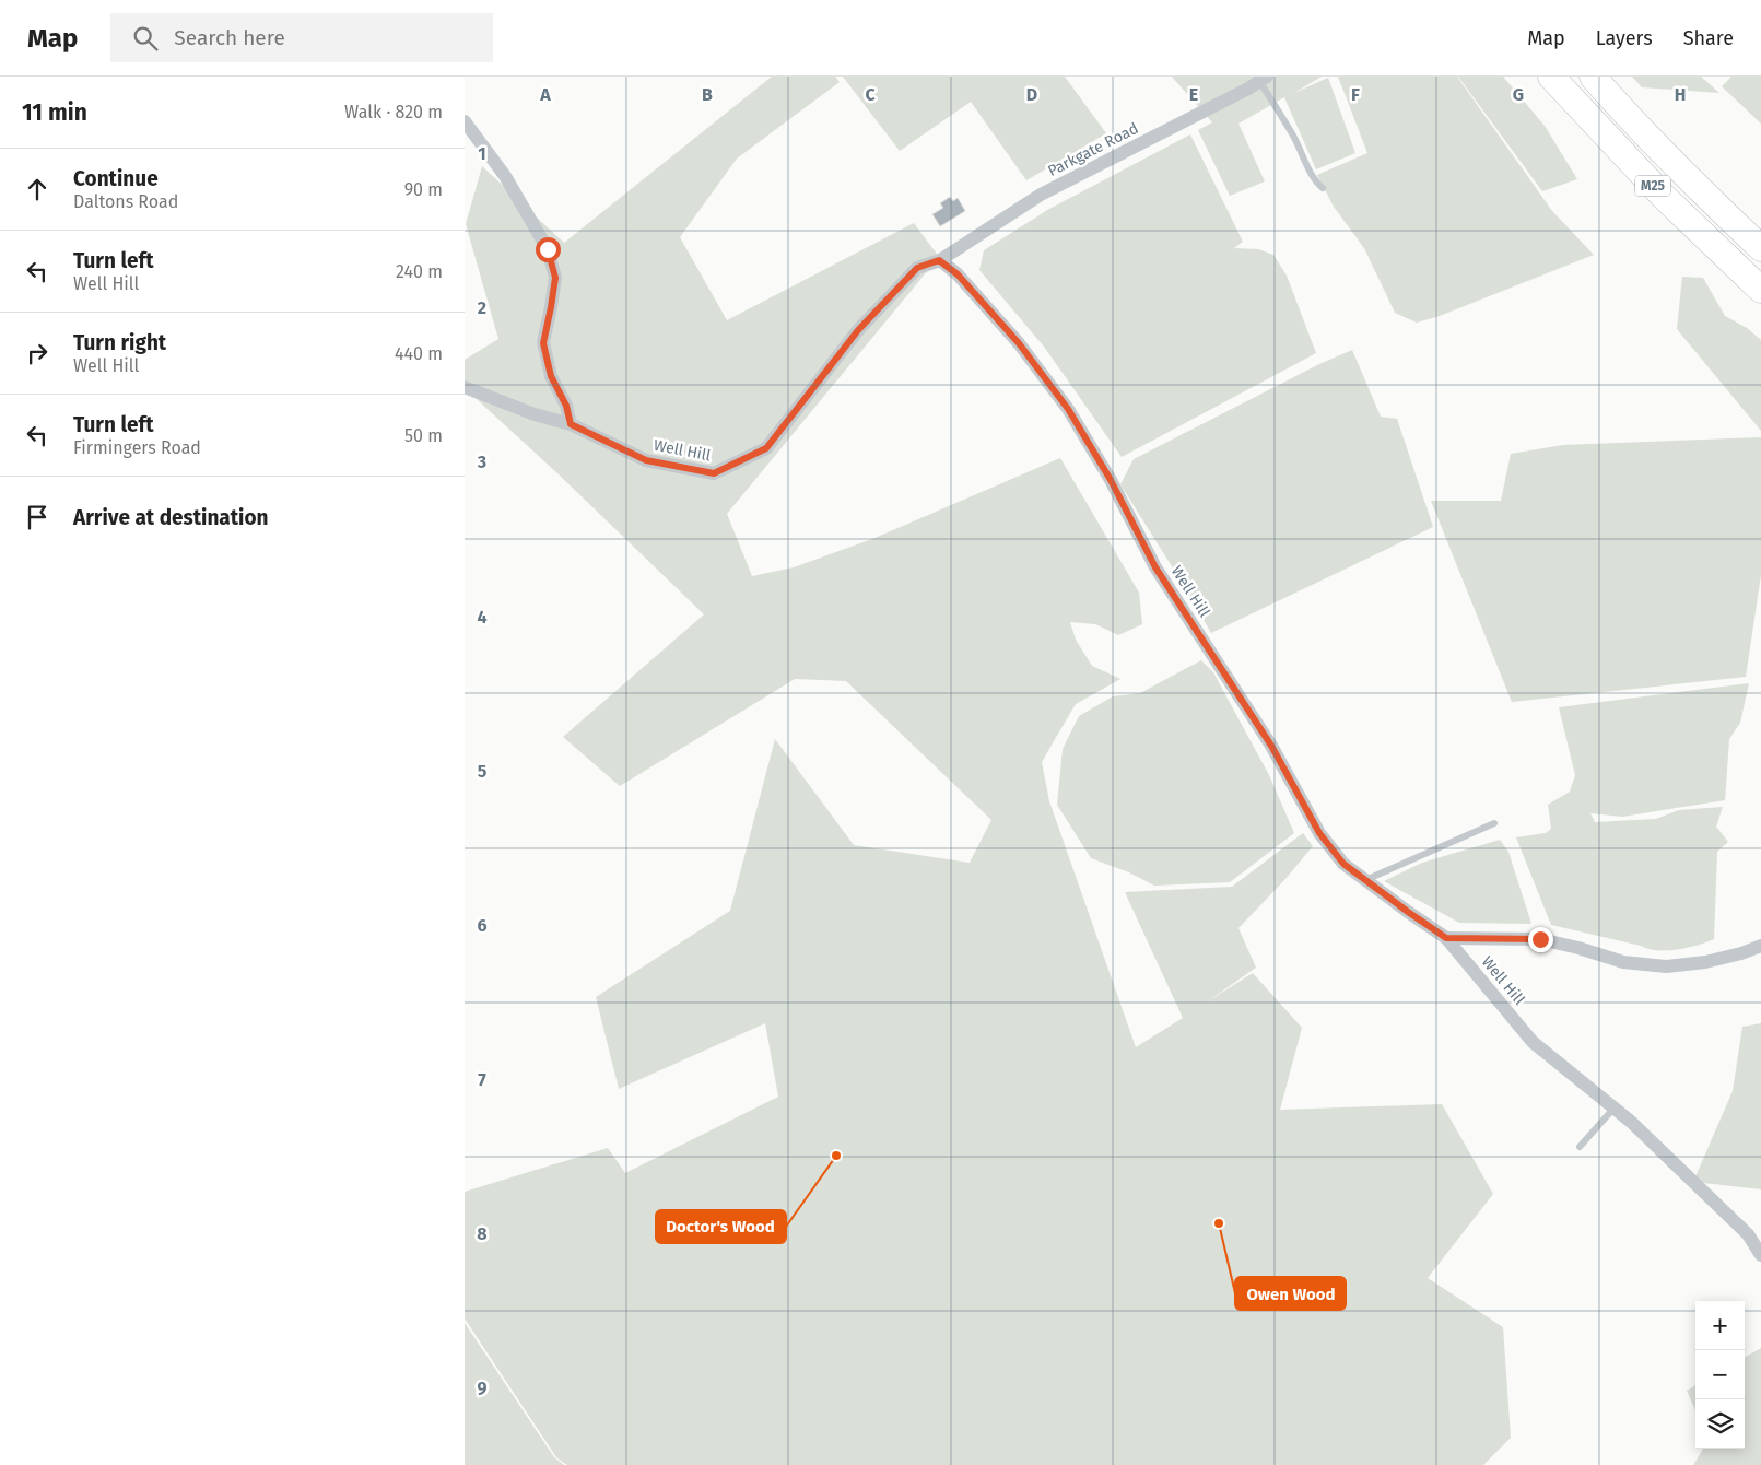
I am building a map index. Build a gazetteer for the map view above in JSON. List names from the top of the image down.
{
  "streets": {
    "highway": ["M25"],
    "street": ["Parkgate Road", "Well Hill"]
  },
  "crossings": [
    ["Parkgate Road", "Well Hill"]
  ],
  "places": ["Doctor's Wood", "Owen Wood"],
  "page": {
    "header": "Map",
    "search": "Search here",
    "nav": ["Map", "Layers", "Share"],
    "heading": ["11 min", "Walk · 820 m"],
    "list": [
      ["Continue", "Daltons Road", "90 m"],
      ["Turn left", "Well Hill", "240 m"],
      ["Turn right", "Well Hill", "440 m"],
      ["Turn left", "Firmingers Road", "50 m"],
      "Arrive at destination"
    ],
    "map_buttons": ["+", "−"]
  },
  "grid": {
    "columns": [
      "A",
      "B",
      "C",
      "D",
      "E",
      "F",
      "G",
      "H"
    ],
    "rows": [
      "1",
      "2",
      "3",
      "4",
      "5",
      "6",
      "7",
      "8",
      "9"
    ]
  }
}
